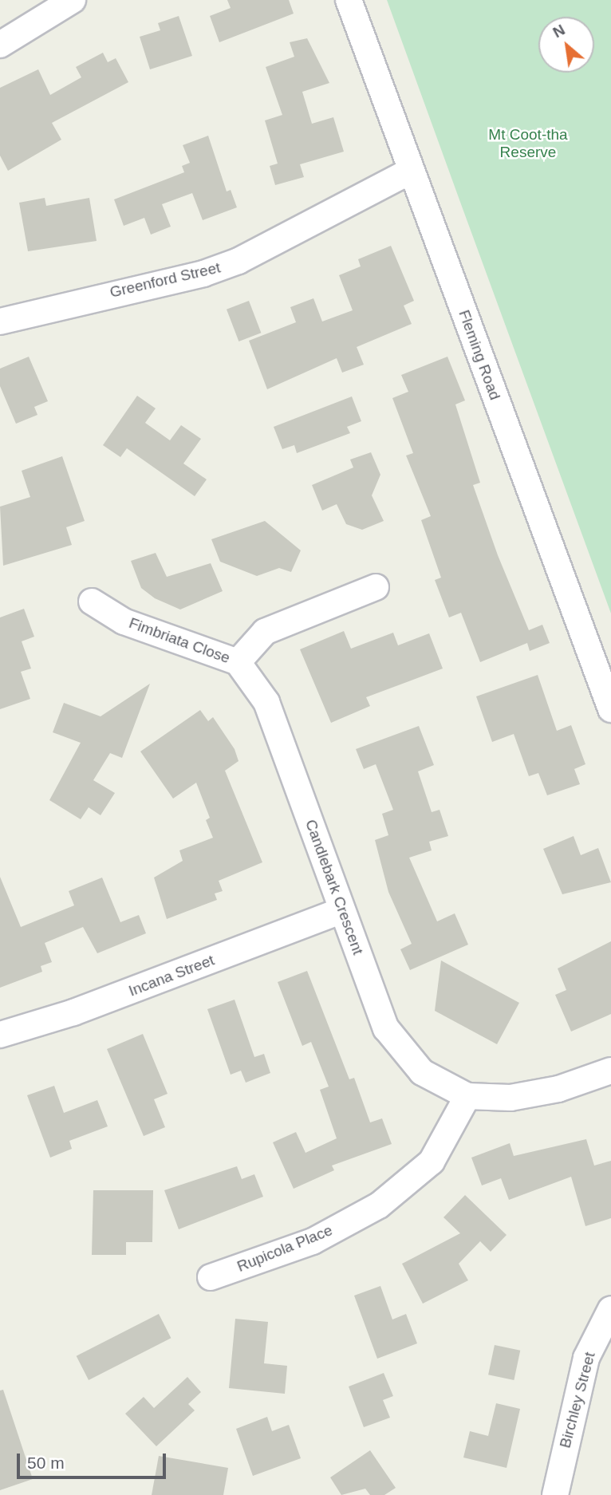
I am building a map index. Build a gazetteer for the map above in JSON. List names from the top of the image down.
{
  "streets": {
    "street": [
      "Greenford Street",
      "Fleming Road",
      "Fimbriata Close",
      "Candlebark Crescent",
      "Incana Street",
      "Rupicola Place",
      "Birchley Street"
    ]
  },
  "crossings": [
    ["Greenford Street", "Fleming Road"],
    ["Fimbriata Close", "Candlebark Crescent"],
    ["Candlebark Crescent", "Incana Street"],
    ["Candlebark Crescent", "Rupicola Place"]
  ],
  "parks": ["Mt Coot-tha Reserve"],
  "scale_bar": "50 m",
  "north": "top left"
}
